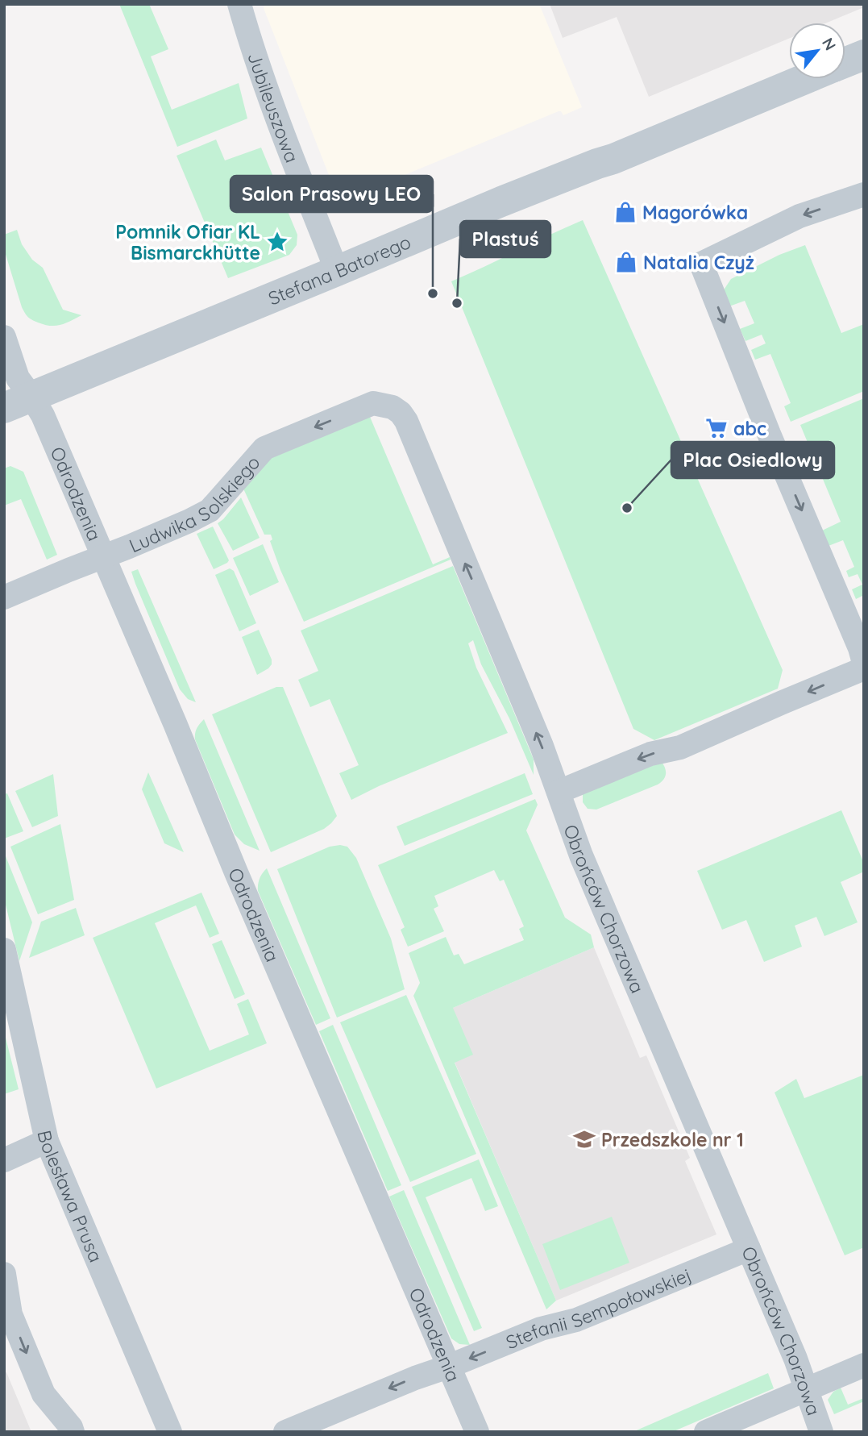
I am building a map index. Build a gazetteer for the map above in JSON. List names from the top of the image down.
{
  "streets": {
    "street": [
      "Jubileuszowa",
      "Stefana Batorego",
      "Odrodzenia",
      "Ludwika Solskiego",
      "Obrońców Chorzowa",
      "Bolesława Prusa",
      "Stefanii Sempołowskiej"
    ]
  },
  "crossings": [
    ["Jubileuszowa", "Stefana Batorego"],
    ["Stefana Batorego", "Odrodzenia"],
    ["Odrodzenia", "Ludwika Solskiego"],
    ["Odrodzenia", "Stefanii Sempołowskiej"],
    ["Ludwika Solskiego", "Obrońców Chorzowa"],
    ["Obrońców Chorzowa", "Stefanii Sempołowskiej"]
  ],
  "one_way": ["Ludwika Solskiego", "Obrońców Chorzowa", "Stefanii Sempołowskiej"],
  "places": {
    "shop": ["Magorówka", "Natalia Czyż"],
    "place": ["Pomnik Ofiar KL Bismarckhütte"],
    "other": ["Salon Prasowy LEO", "Plastuś", "Plac Osiedlowy"],
    "supermarket": ["abc"],
    "school or university": ["Przedszkole nr 1"]
  },
  "north": "top right"
}
